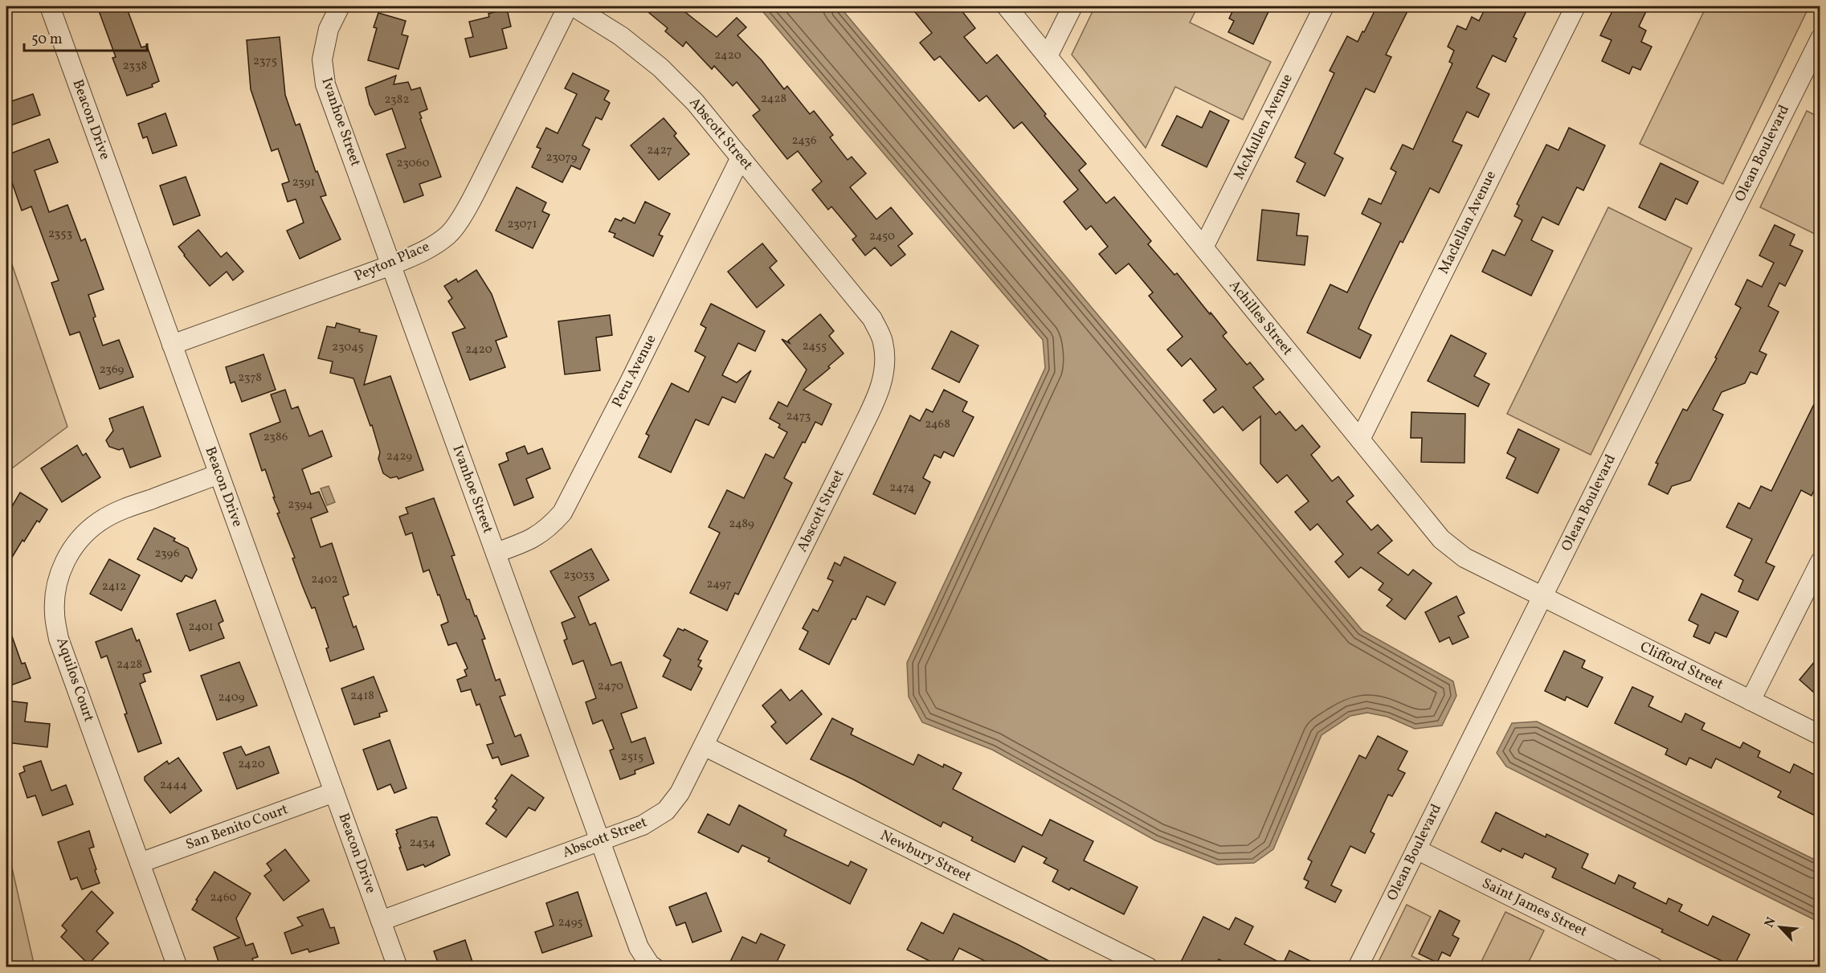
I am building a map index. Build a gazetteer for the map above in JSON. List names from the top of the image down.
{
  "streets": {
    "street": [
      "Beacon Drive",
      "Ivanhoe Street",
      "McMullen Avenue",
      "Abscott Street",
      "Olean Boulevard",
      "Maclellan Avenue",
      "Peyton Place",
      "Achilles Street",
      "Peru Avenue",
      "Clifford Street",
      "Aquilos Court",
      "San Benito Court",
      "Newbury Street",
      "Saint James Street"
    ]
  },
  "crossings": [
    ["Beacon Drive", "Abscott Street"],
    ["Beacon Drive", "Peyton Place"],
    ["Beacon Drive", "Aquilos Court"],
    ["Beacon Drive", "San Benito Court"],
    ["Ivanhoe Street", "Abscott Street"],
    ["Ivanhoe Street", "Peyton Place"],
    ["Ivanhoe Street", "Peru Avenue"],
    ["McMullen Avenue", "Achilles Street"],
    ["Abscott Street", "Peru Avenue"],
    ["Abscott Street", "Newbury Street"],
    ["Olean Boulevard", "Achilles Street"],
    ["Olean Boulevard", "Clifford Street"],
    ["Olean Boulevard", "Saint James Street"],
    ["Maclellan Avenue", "Achilles Street"],
    ["Achilles Street", "Clifford Street"],
    ["Aquilos Court", "San Benito Court"]
  ],
  "house_numbers": [
    "2420",
    "2375",
    "2338",
    "2428",
    "2382",
    "2436",
    "2427",
    "23079",
    "23060",
    "2391",
    "23071",
    "2353",
    "2450",
    "2455",
    "23045",
    "2420",
    "2369",
    "2378",
    "2473",
    "2468",
    "2386",
    "2429",
    "2474",
    "2394",
    "2489",
    "2396",
    "23033",
    "2402",
    "2497",
    "2412",
    "2401",
    "2428",
    "2470",
    "2418",
    "2409",
    "2515",
    "2420",
    "2444",
    "2434",
    "2460",
    "2495"
  ],
  "scale_bar": "50 m",
  "north": "top left"
}
